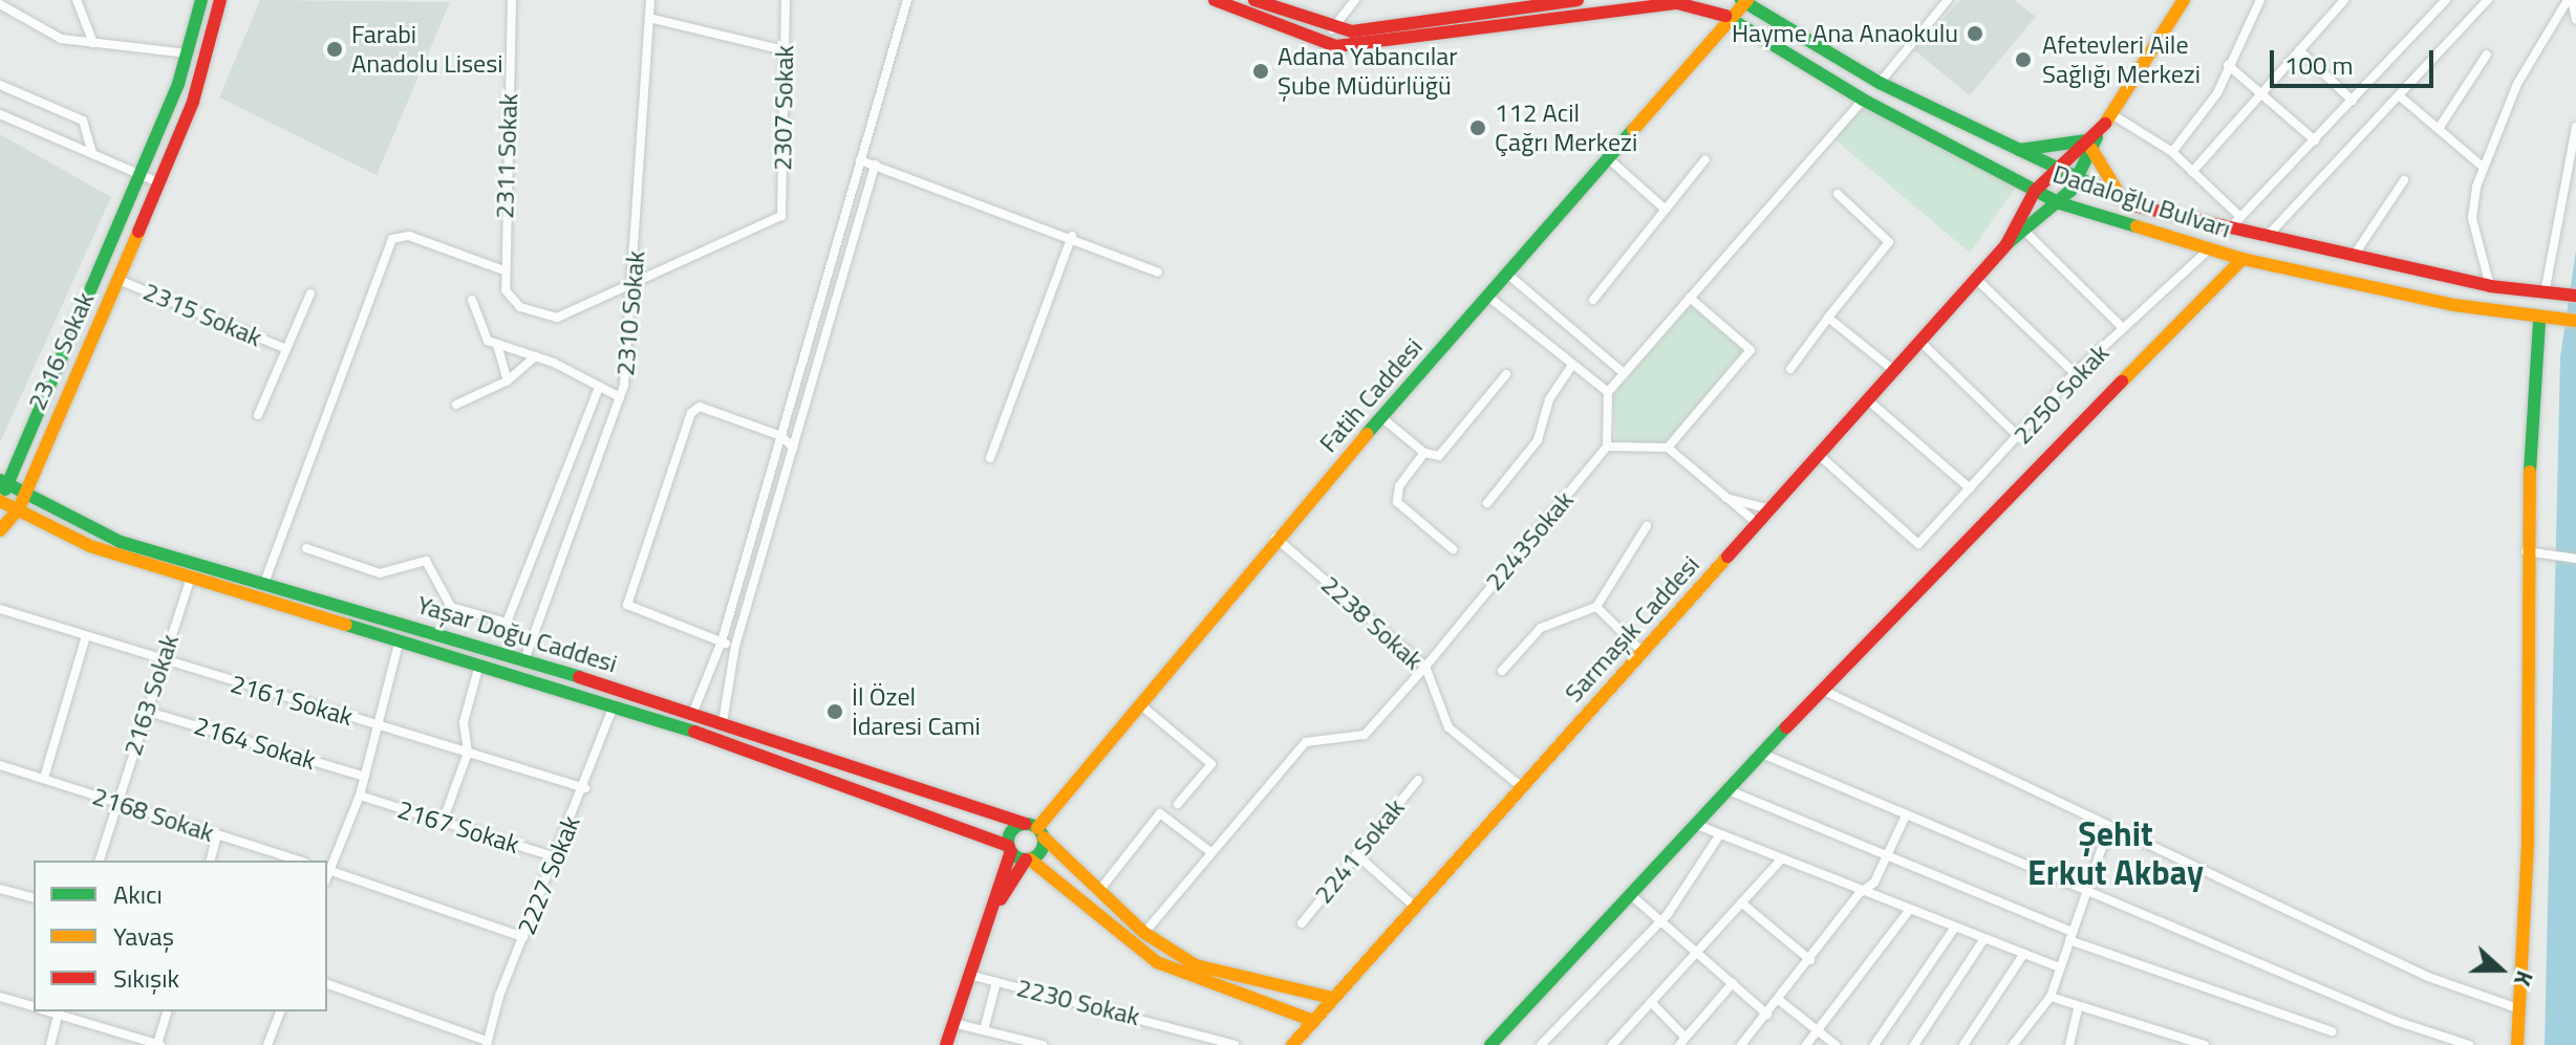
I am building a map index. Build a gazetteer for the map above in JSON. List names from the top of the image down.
{
  "streets": {
    "main road": [
      "Dadaloğlu Bulvarı",
      "2316 Sokak",
      "Fatih Caddesi",
      "Sarmaşık Caddesi",
      "Yaşar Doğu Caddesi"
    ],
    "street": [
      "2307 Sokak",
      "2311 Sokak",
      "2310 Sokak",
      "2315 Sokak",
      "2250 Sokak",
      "2243Sokak",
      "2238 Sokak",
      "2163 Sokak",
      "2161 Sokak",
      "2164 Sokak",
      "2168 Sokak",
      "2167 Sokak",
      "2241 Sokak",
      "2227 Sokak",
      "2230 Sokak"
    ]
  },
  "crossings": [
    ["2307 Sokak", "2311 Sokak"],
    ["2307 Sokak", "2310 Sokak"],
    ["2311 Sokak", "2310 Sokak"],
    ["Dadaloğlu Bulvarı", "2250 Sokak"],
    ["Dadaloğlu Bulvarı", "Fatih Caddesi"],
    ["2310 Sokak", "Yaşar Doğu Caddesi"],
    ["2315 Sokak", "2316 Sokak"],
    ["2316 Sokak", "Yaşar Doğu Caddesi"],
    ["2250 Sokak", "Sarmaşık Caddesi"],
    ["Fatih Caddesi", "2238 Sokak"],
    ["Fatih Caddesi", "Yaşar Doğu Caddesi"],
    ["2243Sokak", "2238 Sokak"],
    ["2243Sokak", "Yaşar Doğu Caddesi"],
    ["2238 Sokak", "Sarmaşık Caddesi"],
    ["Sarmaşık Caddesi", "Yaşar Doğu Caddesi"],
    ["Yaşar Doğu Caddesi", "2163 Sokak"],
    ["Yaşar Doğu Caddesi", "2227 Sokak"],
    ["2163 Sokak", "2161 Sokak"],
    ["2163 Sokak", "2164 Sokak"],
    ["2163 Sokak", "2168 Sokak"],
    ["2161 Sokak", "2227 Sokak"],
    ["2167 Sokak", "2227 Sokak"]
  ],
  "districts": ["Şehit Erkut Akbay"],
  "places": [
    "Hayme Ana Anaokulu",
    "Farabi Anadolu Lisesi",
    "Afetevleri Aile Sağlığı Merkezi",
    "Adana Yabancılar Şube Müdürlüğü",
    "112 Acil Çağrı Merkezi",
    "İl Özel İdaresi Cami"
  ],
  "legend": ["Akıcı", "Yavaş", "Sıkışık"],
  "scale_bar": "100 m",
  "north": "right"
}
